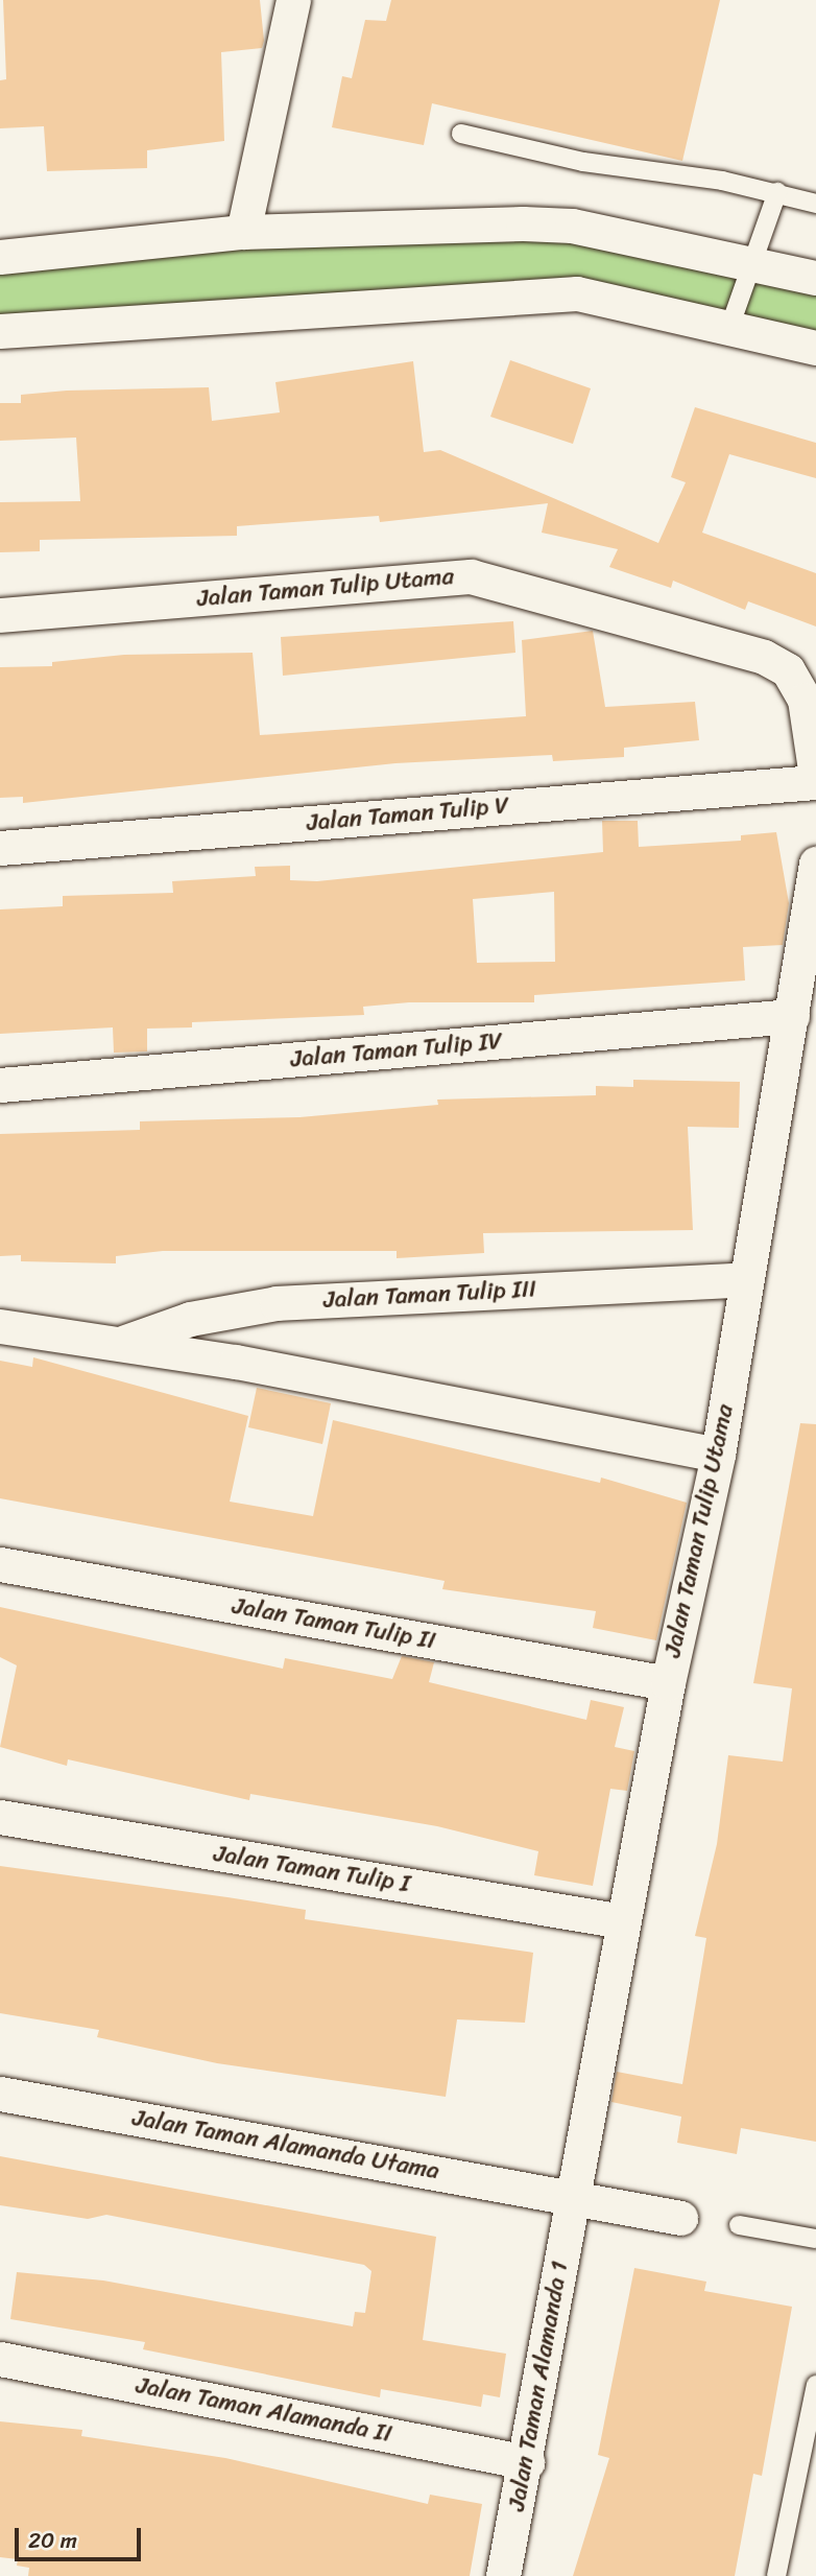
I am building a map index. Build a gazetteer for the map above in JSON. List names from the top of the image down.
{
  "streets": {
    "street": [
      "Jalan Taman Tulip Utama",
      "Jalan Taman Tulip V",
      "Jalan Taman Tulip IV",
      "Jalan Taman Tulip III",
      "Jalan Taman Tulip II",
      "Jalan Taman Tulip I",
      "Jalan Taman Alamanda Utama",
      "Jalan Taman Alamanda 1",
      "Jalan Taman Alamanda II"
    ]
  },
  "crossings": [
    ["Jalan Taman Tulip Utama", "Jalan Taman Tulip V"],
    ["Jalan Taman Tulip Utama", "Jalan Taman Tulip IV"],
    ["Jalan Taman Tulip Utama", "Jalan Taman Tulip III"],
    ["Jalan Taman Tulip Utama", "Jalan Taman Tulip II"],
    ["Jalan Taman Tulip Utama", "Jalan Taman Tulip I"],
    ["Jalan Taman Tulip Utama", "Jalan Taman Alamanda Utama"],
    ["Jalan Taman Tulip Utama", "Jalan Taman Alamanda 1"],
    ["Jalan Taman Alamanda Utama", "Jalan Taman Alamanda 1"],
    ["Jalan Taman Alamanda 1", "Jalan Taman Alamanda II"]
  ],
  "scale_bar": "20 m"
}
